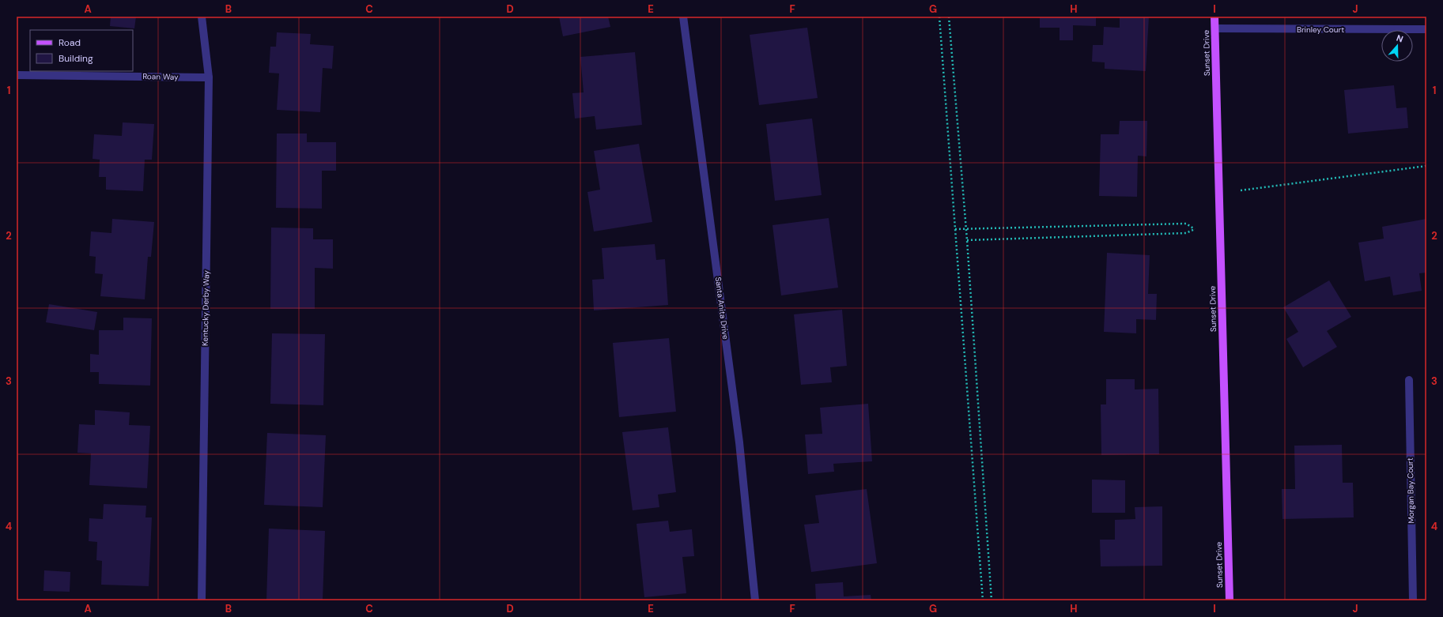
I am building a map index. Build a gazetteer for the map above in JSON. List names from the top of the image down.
{
  "streets": {
    "main road": ["Sunset Drive"],
    "street": [
      "Brinley Court",
      "Roan Way",
      "Kentucky Derby Way",
      "Santa Anita Drive",
      "Morgan Bay Court"
    ]
  },
  "crossings": [
    ["Brinley Court", "Sunset Drive"],
    ["Roan Way", "Kentucky Derby Way"]
  ],
  "legend": ["Road", "Building"],
  "north": "top",
  "grid": {
    "columns": [
      "A",
      "B",
      "C",
      "D",
      "E",
      "F",
      "G",
      "H",
      "I",
      "J"
    ],
    "rows": [
      "1",
      "2",
      "3",
      "4"
    ]
  }
}
